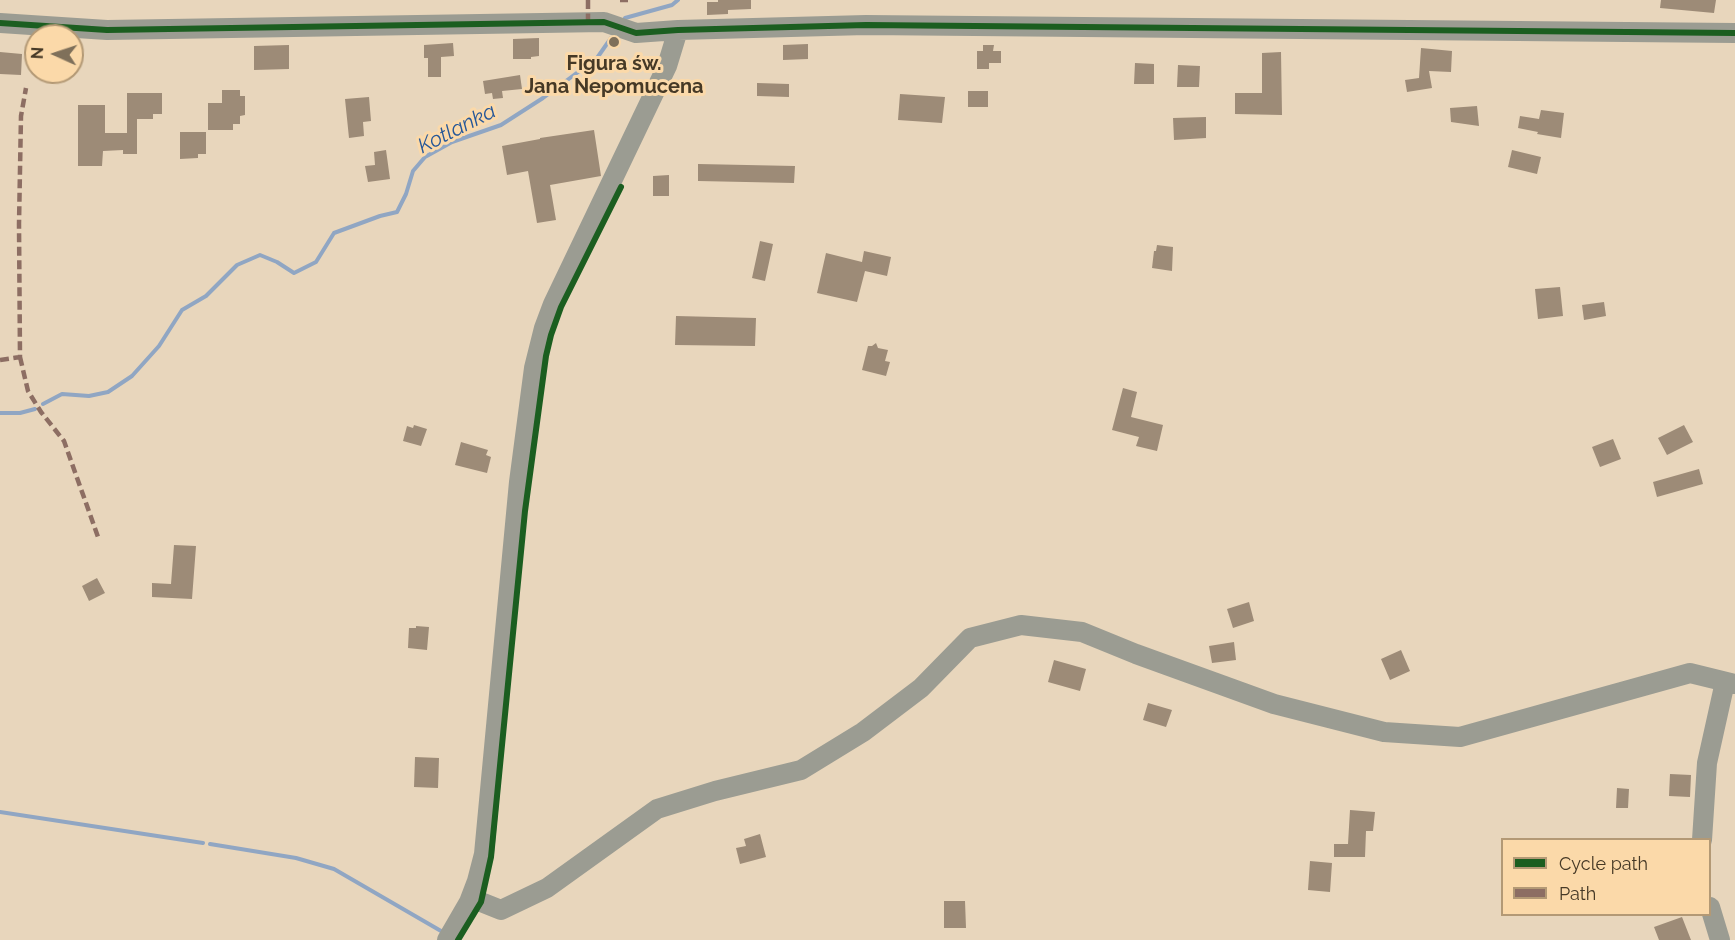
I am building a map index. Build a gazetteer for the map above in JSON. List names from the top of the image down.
{
  "water": ["Kotlanka"],
  "places": ["Figura św. Jana Nepomucena"],
  "legend": ["Cycle path", "Path"],
  "north": "left"
}
